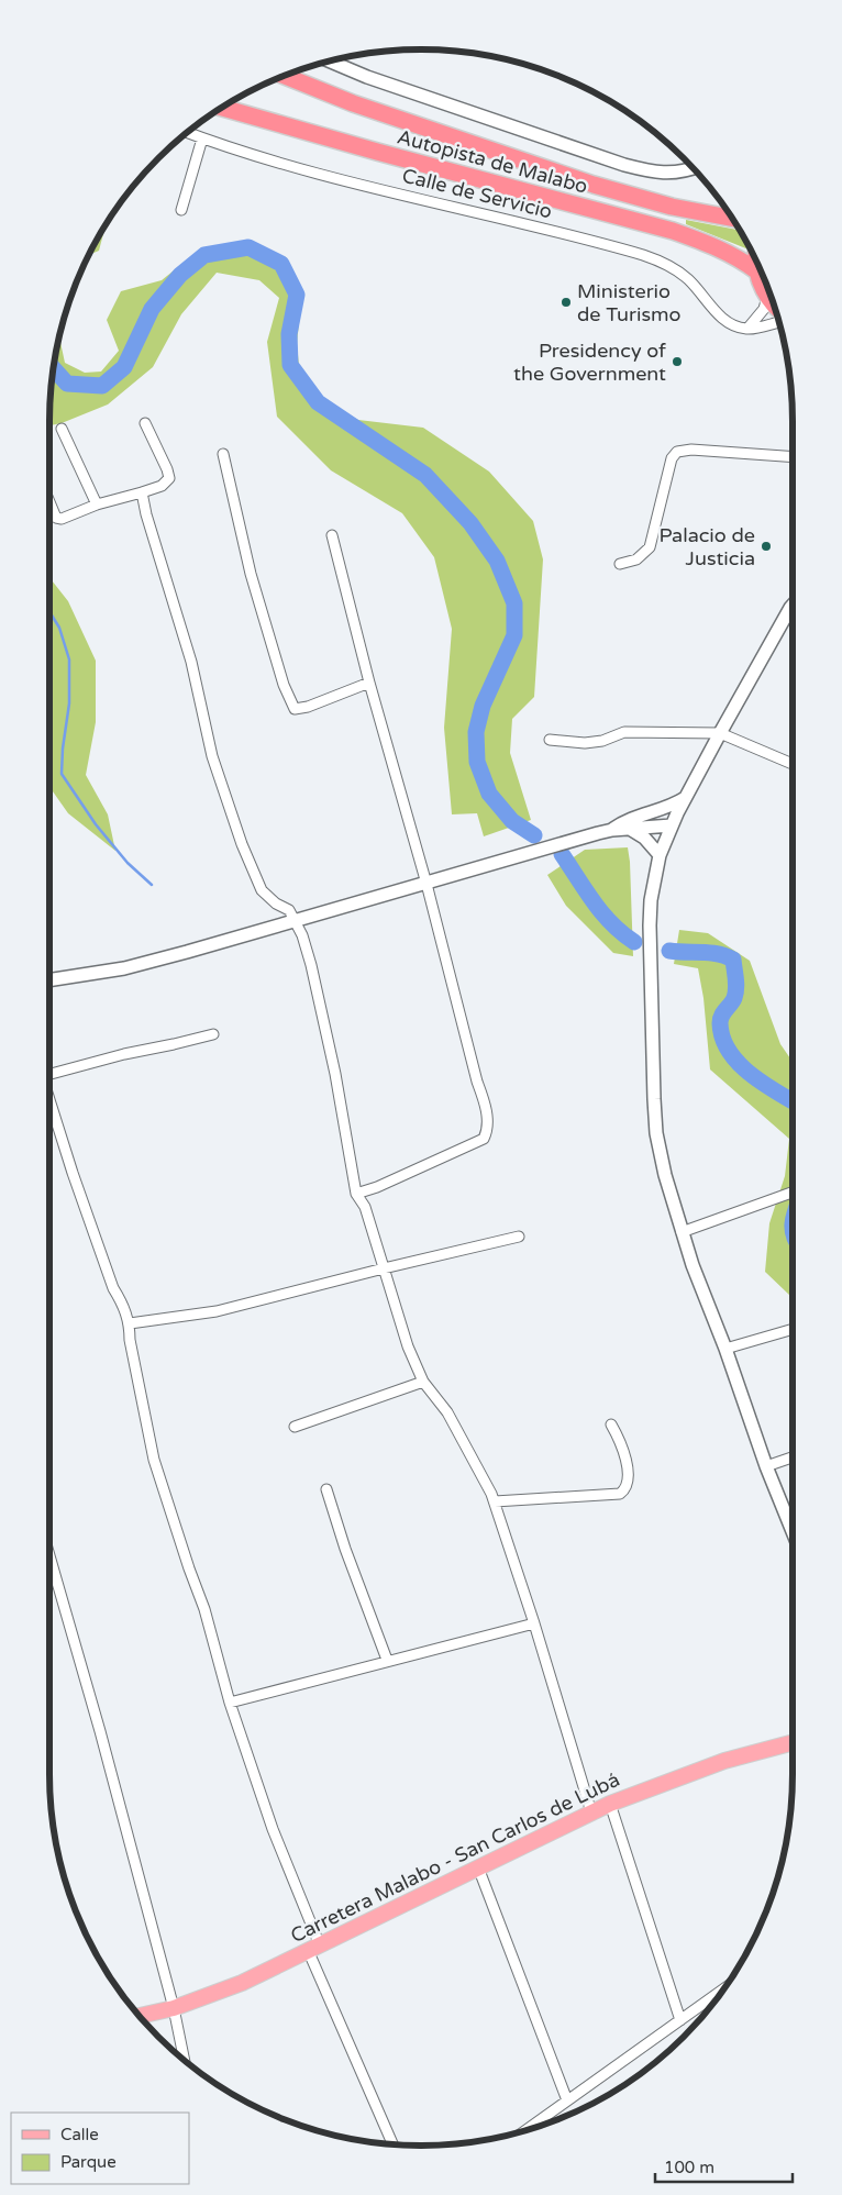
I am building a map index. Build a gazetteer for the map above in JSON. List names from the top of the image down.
{
  "streets": {
    "highway": ["Autopista de Malabo"],
    "main road": ["Carretera Malabo - San Carlos de Lubá"],
    "street": ["Calle de Servicio"]
  },
  "places": ["Ministerio de Turismo", "Presidency of the Government", "Palacio de Justicia"],
  "legend": ["Calle", "Parque"],
  "scale_bar": "100 m"
}
